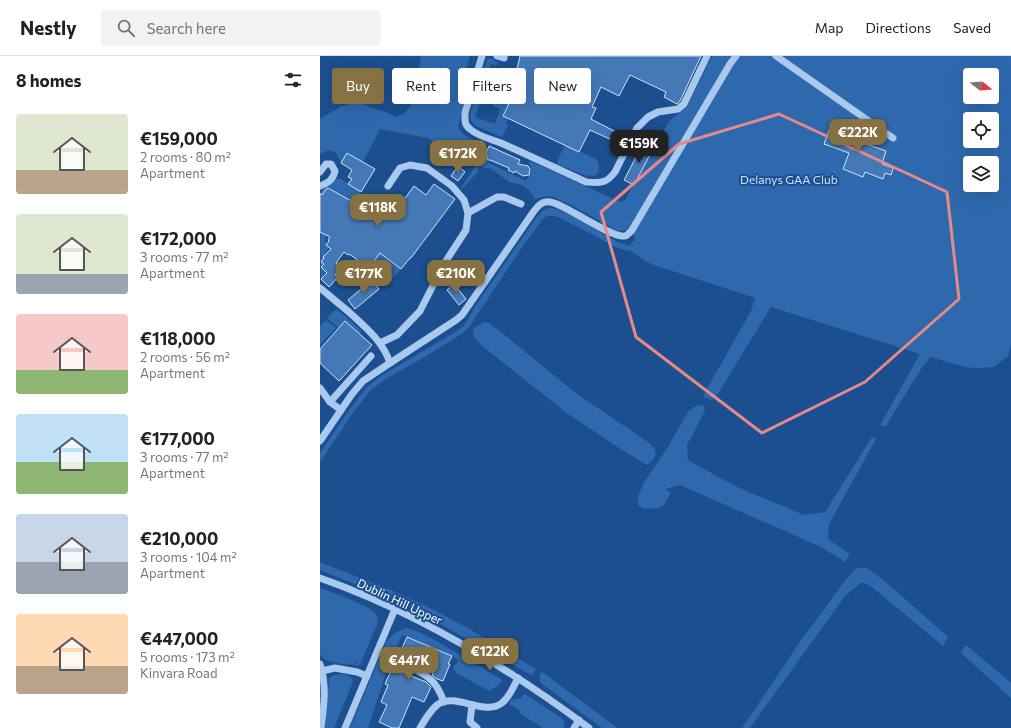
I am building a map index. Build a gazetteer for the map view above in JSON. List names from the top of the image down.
{
  "streets": {
    "street": ["Dublin Hill Upper"]
  },
  "parks": ["Delanys GAA Club"],
  "north": "right",
  "page": {
    "header": "Nestly",
    "search": "Search here",
    "nav": ["Map", "Directions", "Saved"],
    "heading": "8 homes",
    "chip": [
      "Buy",
      "Rent",
      "Filters",
      "New"
    ],
    "list": [
      {
        "name": "€159,000",
        "note": "2 rooms · 80 m² · Apartment"
      },
      {
        "name": "€172,000",
        "note": "3 rooms · 77 m² · Apartment"
      },
      {
        "name": "€118,000",
        "note": "2 rooms · 56 m² · Apartment"
      },
      {
        "name": "€177,000",
        "note": "3 rooms · 77 m² · Apartment"
      },
      {
        "name": "€210,000",
        "note": "3 rooms · 104 m² · Apartment"
      },
      {
        "name": "€447,000",
        "note": "5 rooms · 173 m² · Kinvara Road"
      }
    ],
    "price": [
      "€222K",
      "€159K",
      "€172K",
      "€118K",
      "€177K",
      "€210K",
      "€122K",
      "€447K"
    ]
  }
}
